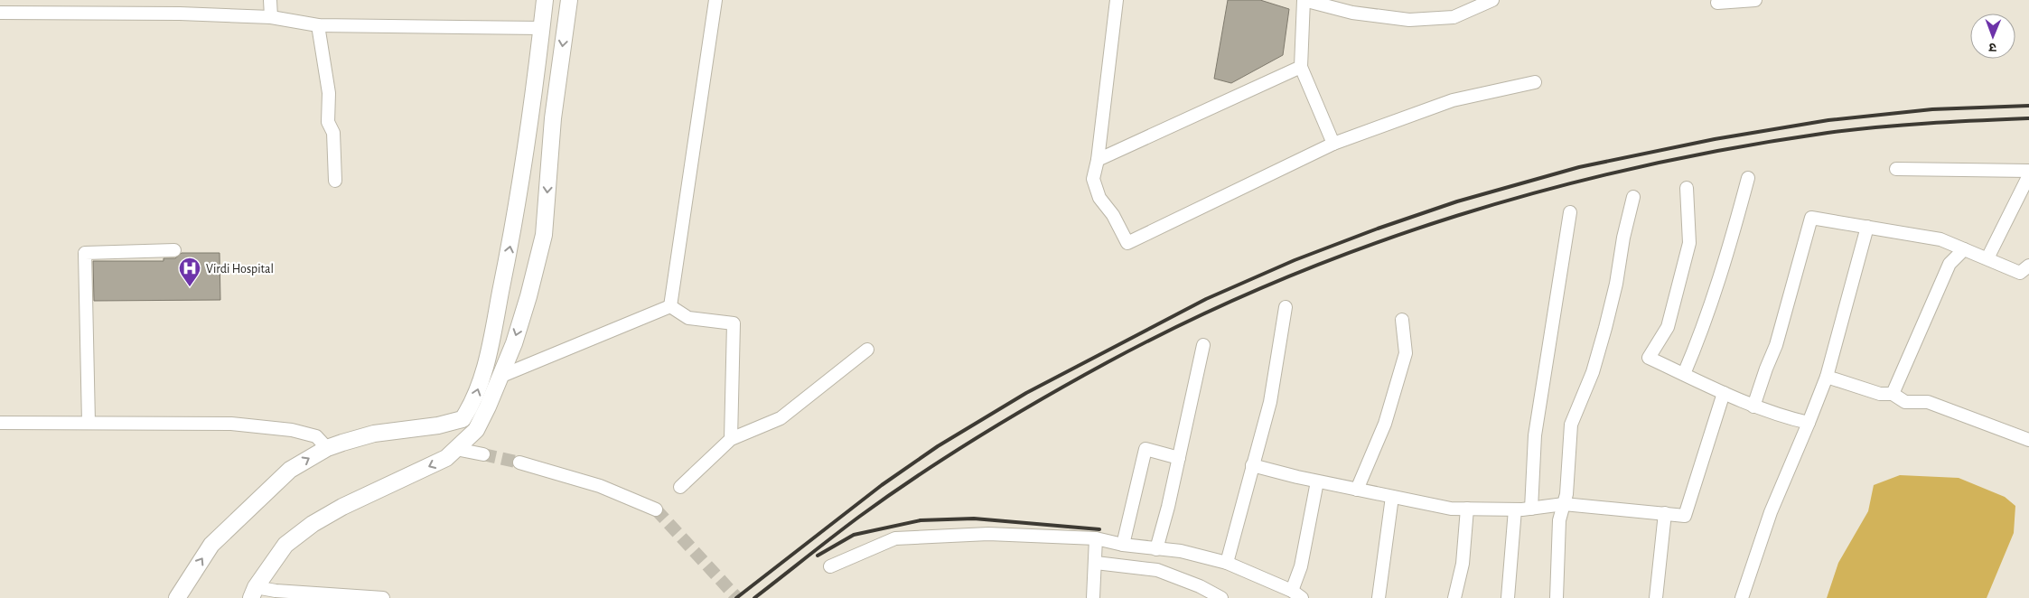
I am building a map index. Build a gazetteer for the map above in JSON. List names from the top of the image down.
{
  "places": {
    "hospital": ["Virdi Hospital"]
  },
  "north": "bottom"
}
